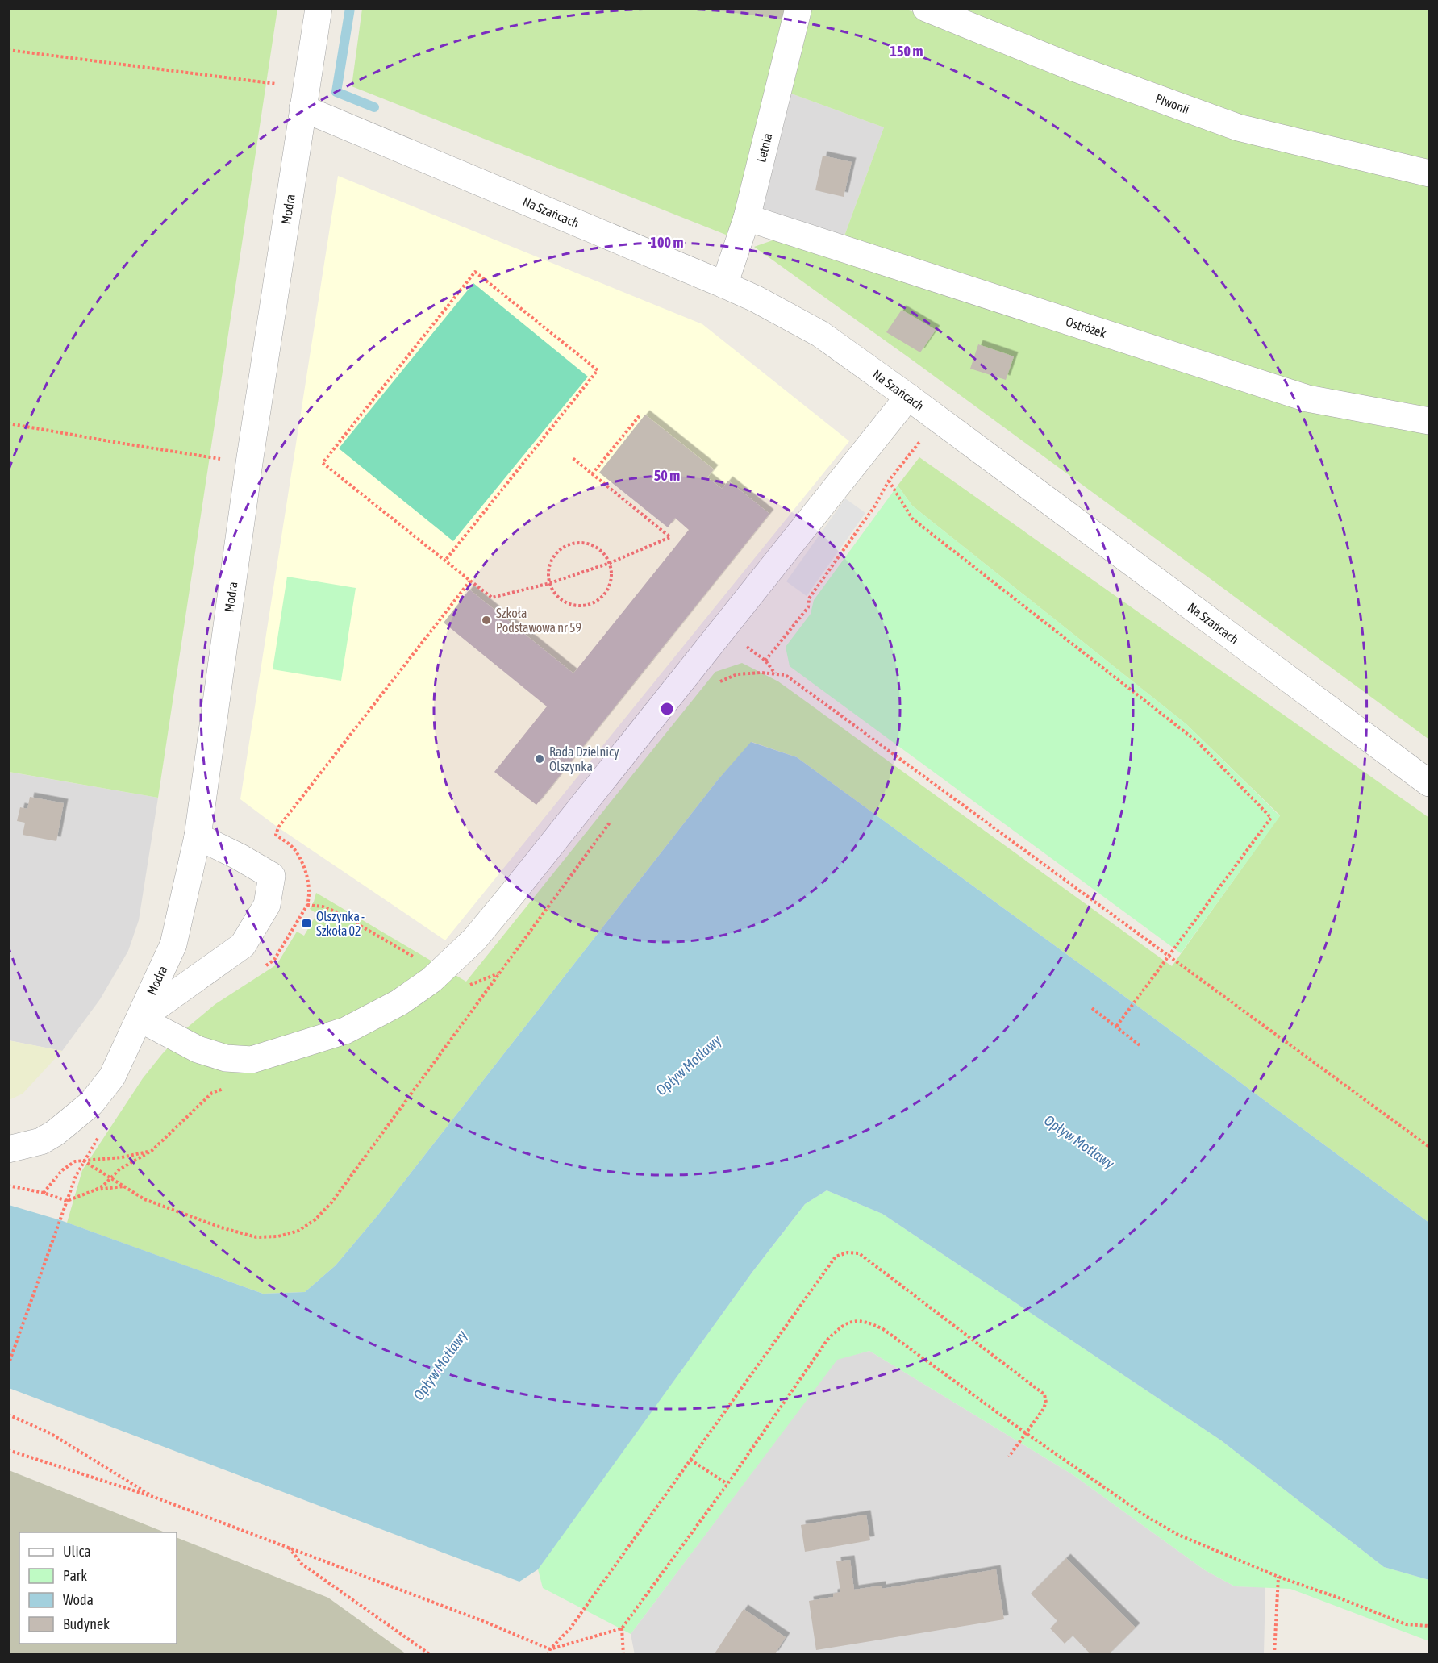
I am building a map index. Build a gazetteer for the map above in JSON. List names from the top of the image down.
{
  "streets": {
    "street": [
      "Piwonii",
      "Letnia",
      "Modra",
      "Na Szańcach",
      "Ostróżek"
    ]
  },
  "crossings": [
    ["Letnia", "Na Szańcach"],
    ["Letnia", "Ostróżek"],
    ["Modra", "Na Szańcach"]
  ],
  "water": ["Opływ Motławy"],
  "places": {
    "other": ["Szkoła Podstawowa nr 59", "Rada Dzielnicy Olszynka"],
    "transit": ["Olszynka - Szkoła 02"]
  },
  "legend": [
    "Ulica",
    "Park",
    "Woda",
    "Budynek"
  ],
  "rings": ["150 m", "100 m", "50 m"]
}
